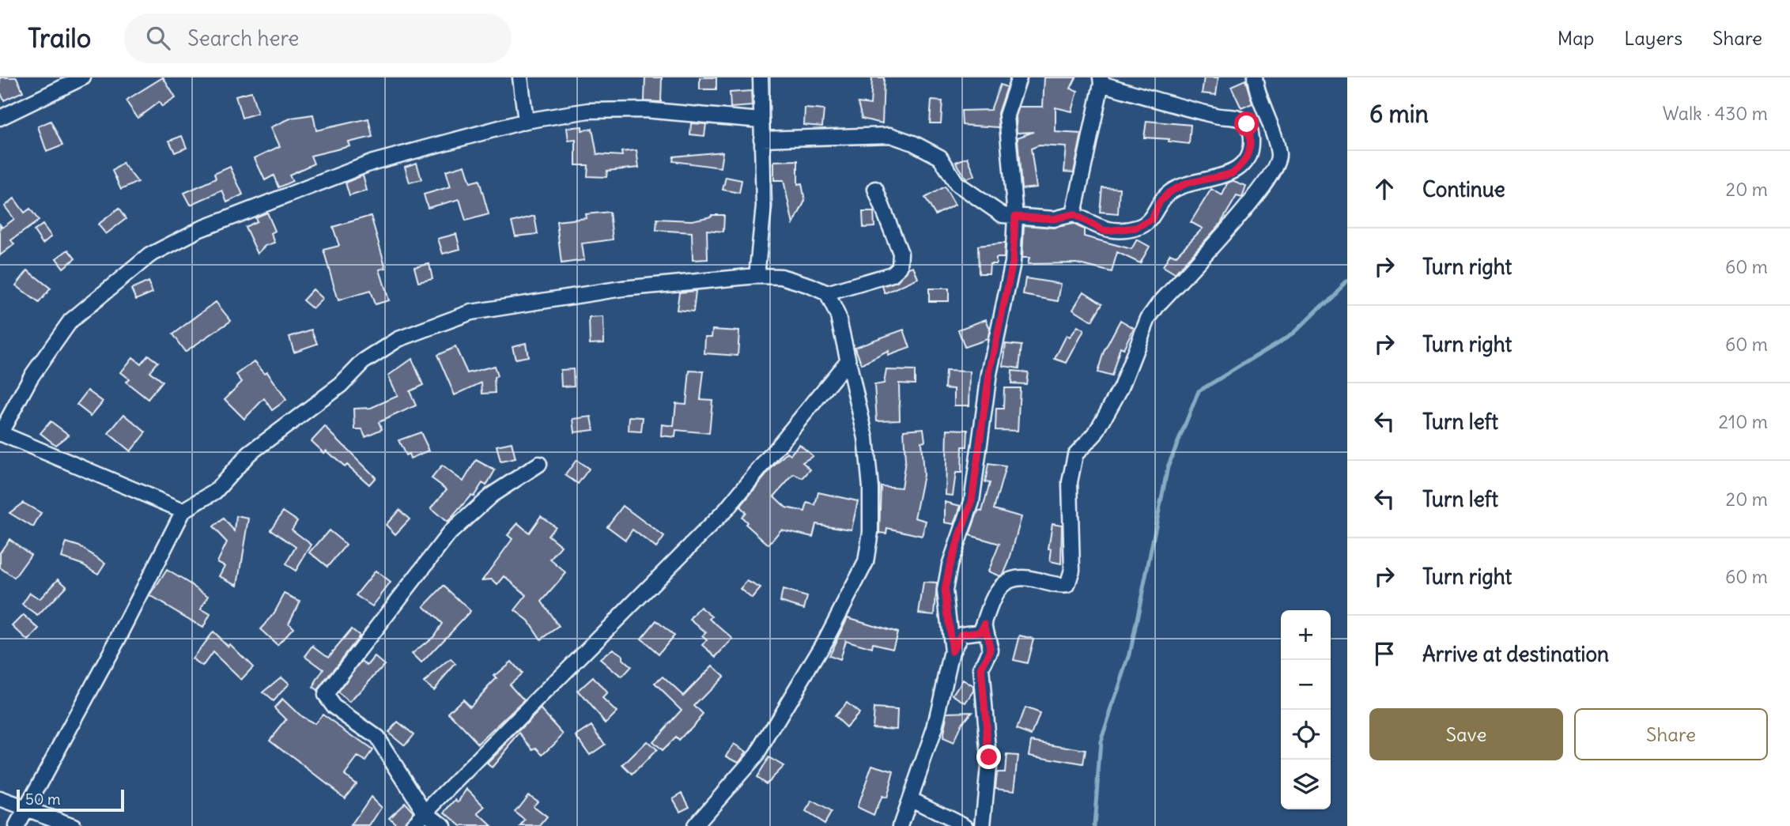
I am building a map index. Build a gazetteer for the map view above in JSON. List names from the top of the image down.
{
  "scale_bar": "50 m",
  "page": {
    "header": "Trailo",
    "search": "Search here",
    "nav": ["Map", "Layers", "Share"],
    "heading": ["6 min", "Walk · 430 m"],
    "list": [
      ["Continue", "20 m"],
      ["Turn right", "60 m"],
      ["Turn right", "60 m"],
      ["Turn left", "210 m"],
      ["Turn left", "20 m"],
      ["Turn right", "60 m"],
      "Arrive at destination"
    ],
    "map_buttons": ["+", "−"],
    "buttons": ["Save", "Share"],
    "scale": "50 m"
  }
}
